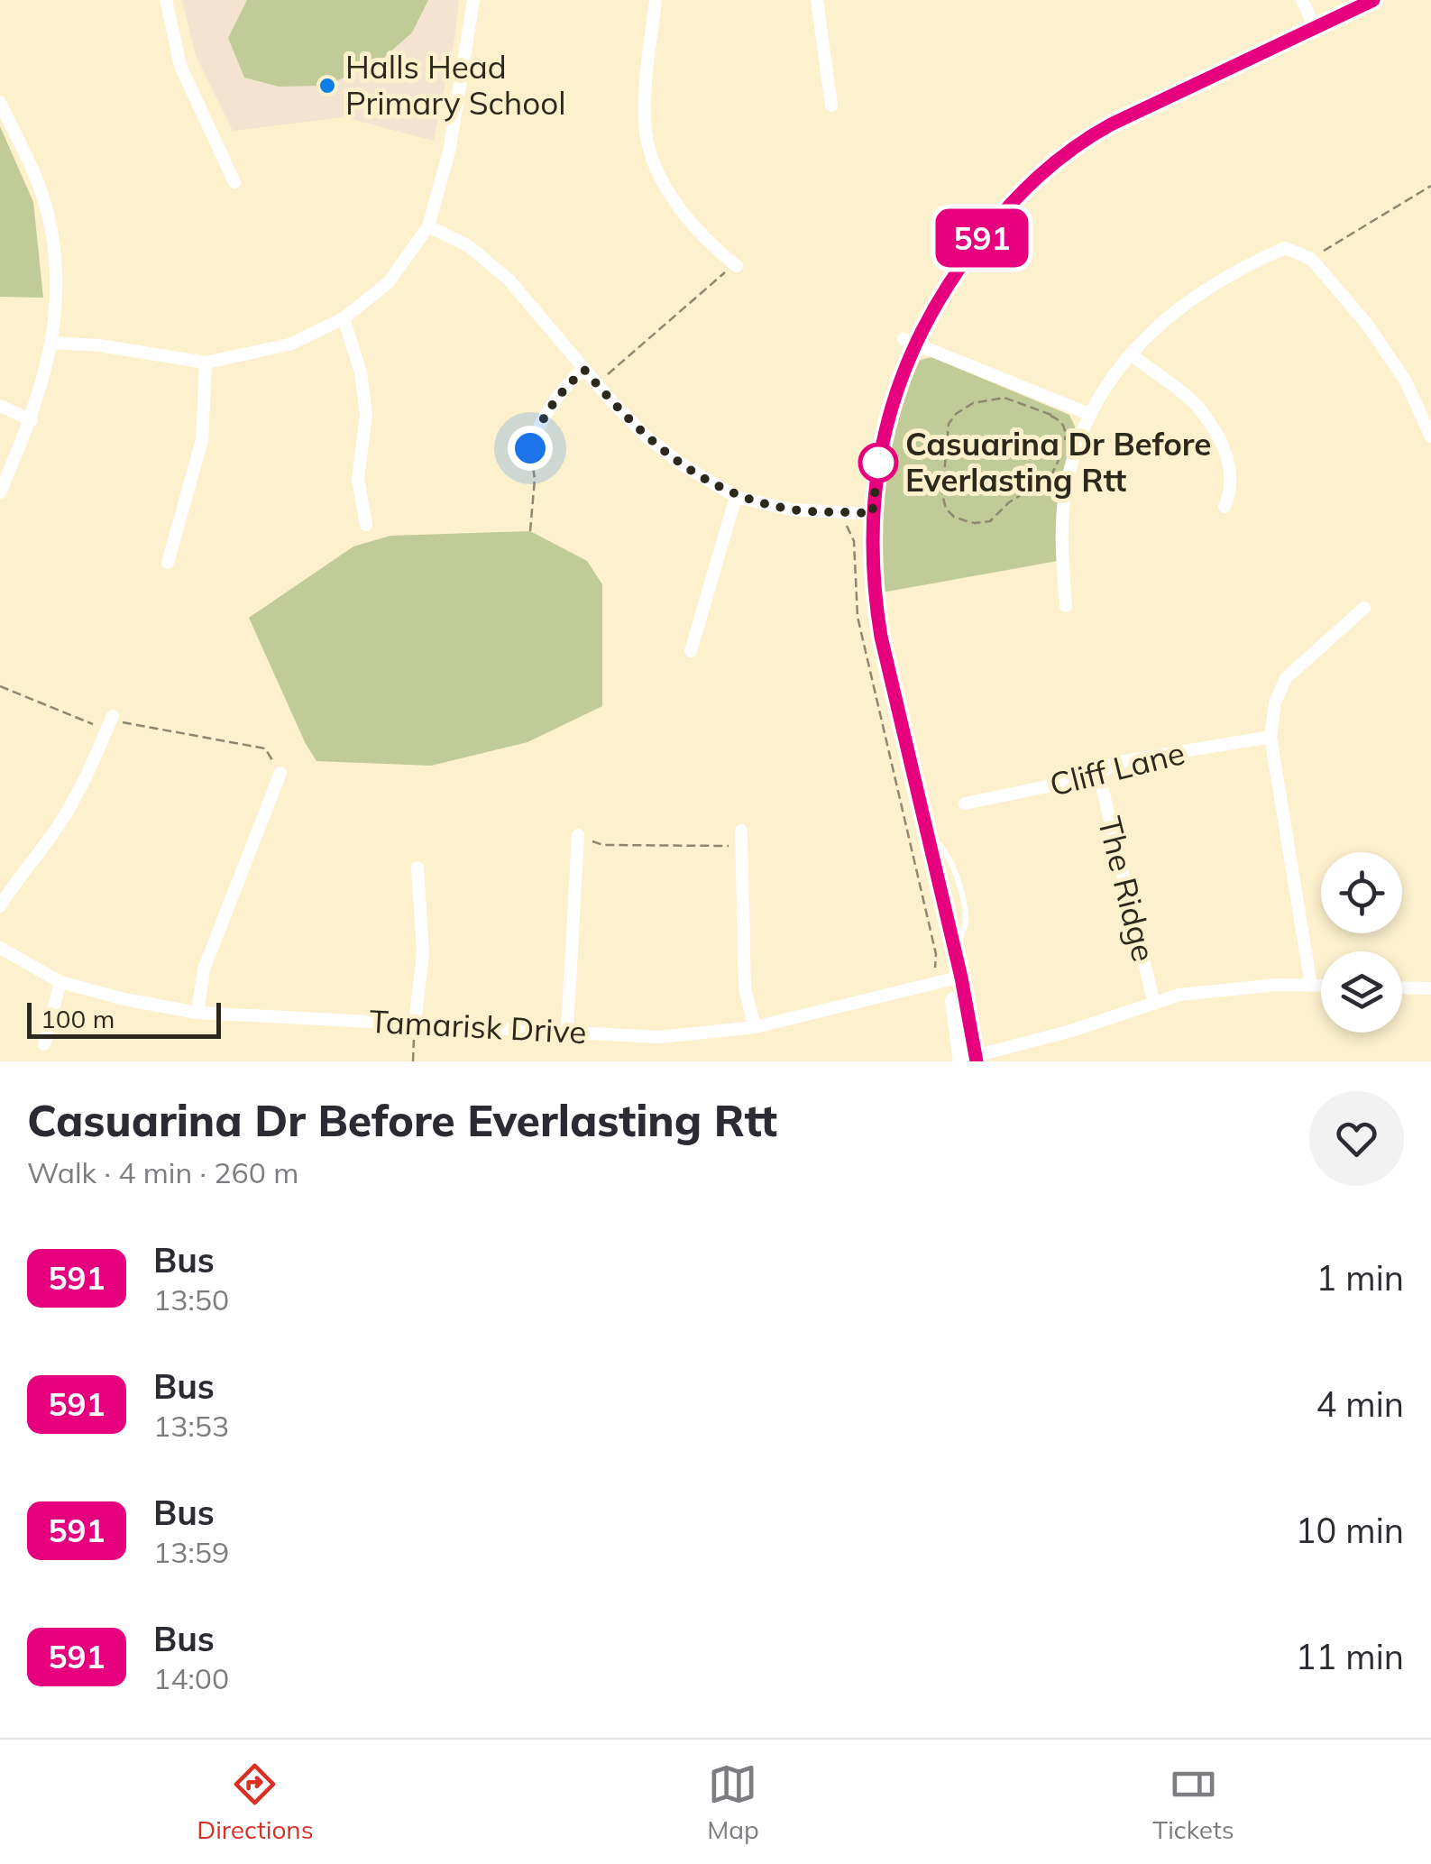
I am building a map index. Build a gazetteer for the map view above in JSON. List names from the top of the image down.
{
  "streets": {
    "street": ["Cliff Lane", "The Ridge", "Tamarisk Drive"]
  },
  "crossings": [
    ["Cliff Lane", "The Ridge"]
  ],
  "places": ["Halls Head Primary School", "Casuarina Dr Before Everlasting Rtt"],
  "lines": ["bus line 591"],
  "scale_bar": "100 m",
  "page": {
    "on_map": "591",
    "scale": "100 m",
    "heading": ["Casuarina Dr Before Everlasting Rtt", "Walk · 4 min · 260 m"],
    "list": [
      {
        "mark": "591",
        "name": "Bus",
        "note": "13:50",
        "value": "1 min"
      },
      {
        "mark": "591",
        "name": "Bus",
        "note": "13:53",
        "value": "4 min"
      },
      {
        "mark": "591",
        "name": "Bus",
        "note": "13:59",
        "value": "10 min"
      },
      {
        "mark": "591",
        "name": "Bus",
        "note": "14:00",
        "value": "11 min"
      }
    ],
    "tabs": ["Directions", "Map", "Tickets"]
  }
}
